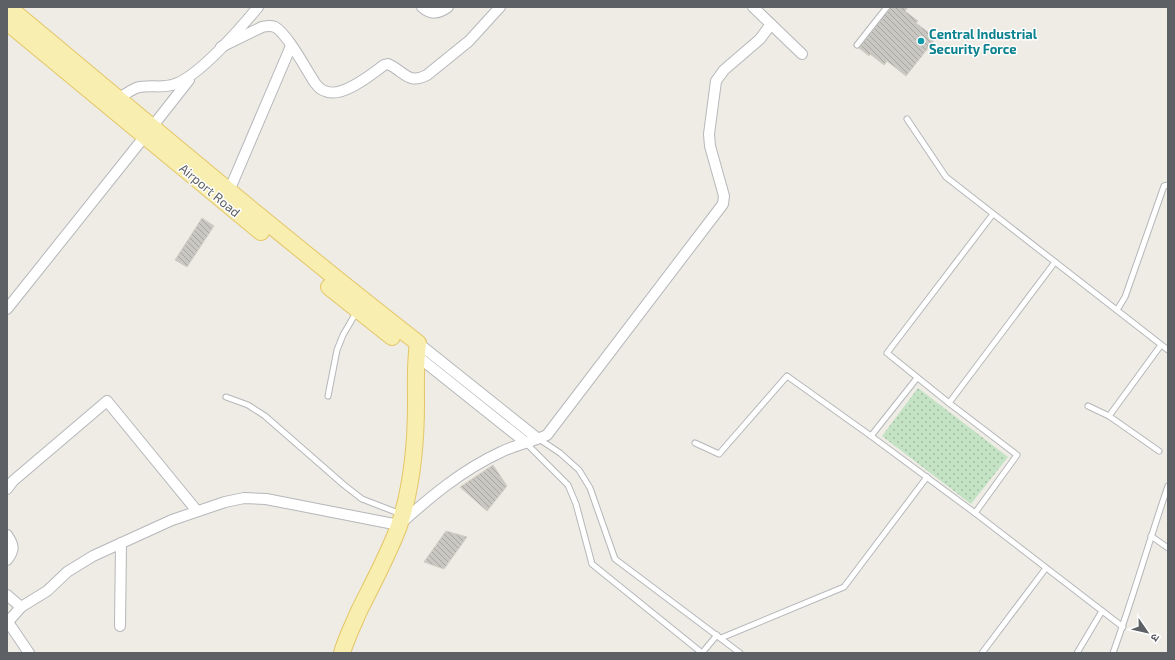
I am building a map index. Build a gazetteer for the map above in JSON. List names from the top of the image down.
{
  "streets": {
    "main road": ["Airport Road"]
  },
  "places": ["Central Industrial Security Force"],
  "north": "bottom right"
}
